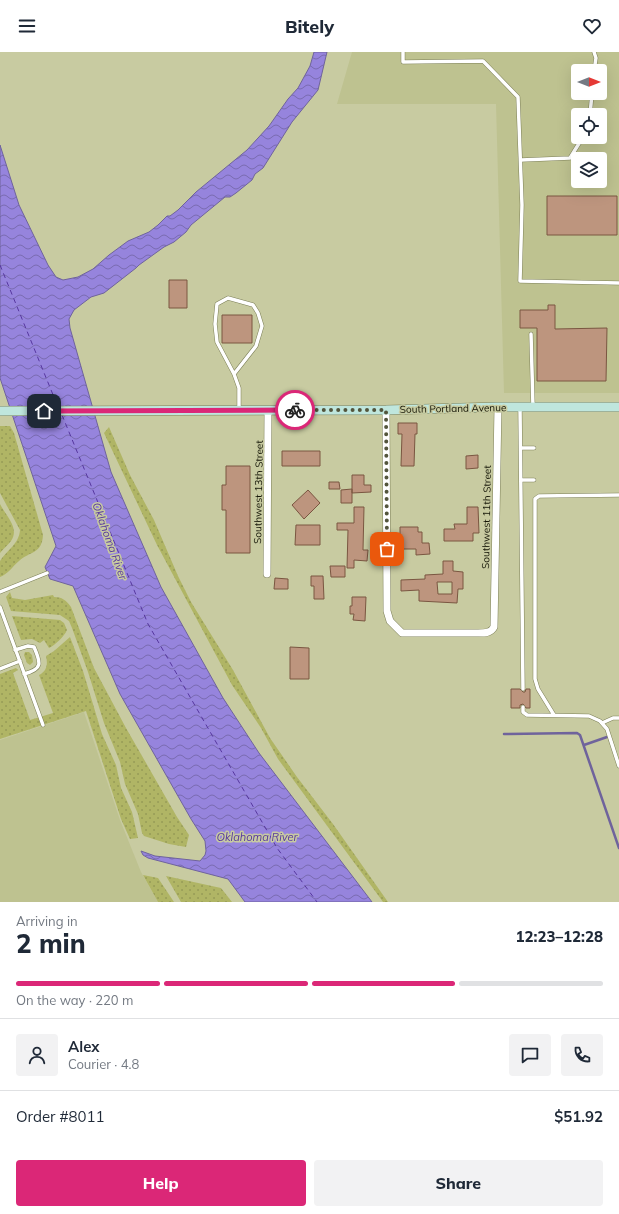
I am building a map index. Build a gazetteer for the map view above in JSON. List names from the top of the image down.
{
  "streets": {
    "main road": ["South Portland Avenue"],
    "street": ["Southwest 13th Street", "Southwest 11th Street"]
  },
  "crossings": [
    ["South Portland Avenue", "Southwest 13th Street"],
    ["South Portland Avenue", "Southwest 11th Street"]
  ],
  "water": ["Oklahoma River"],
  "north": "right",
  "page": {
    "header": "Bitely",
    "heading": ["2 min", "Arriving in", "12:23–12:28"],
    "panel": [
      "Alex",
      "Courier · 4.8",
      "Order #8011",
      "$51.92"
    ],
    "bar": "On the way · 220 m",
    "buttons": ["Help", "Share"]
  }
}
